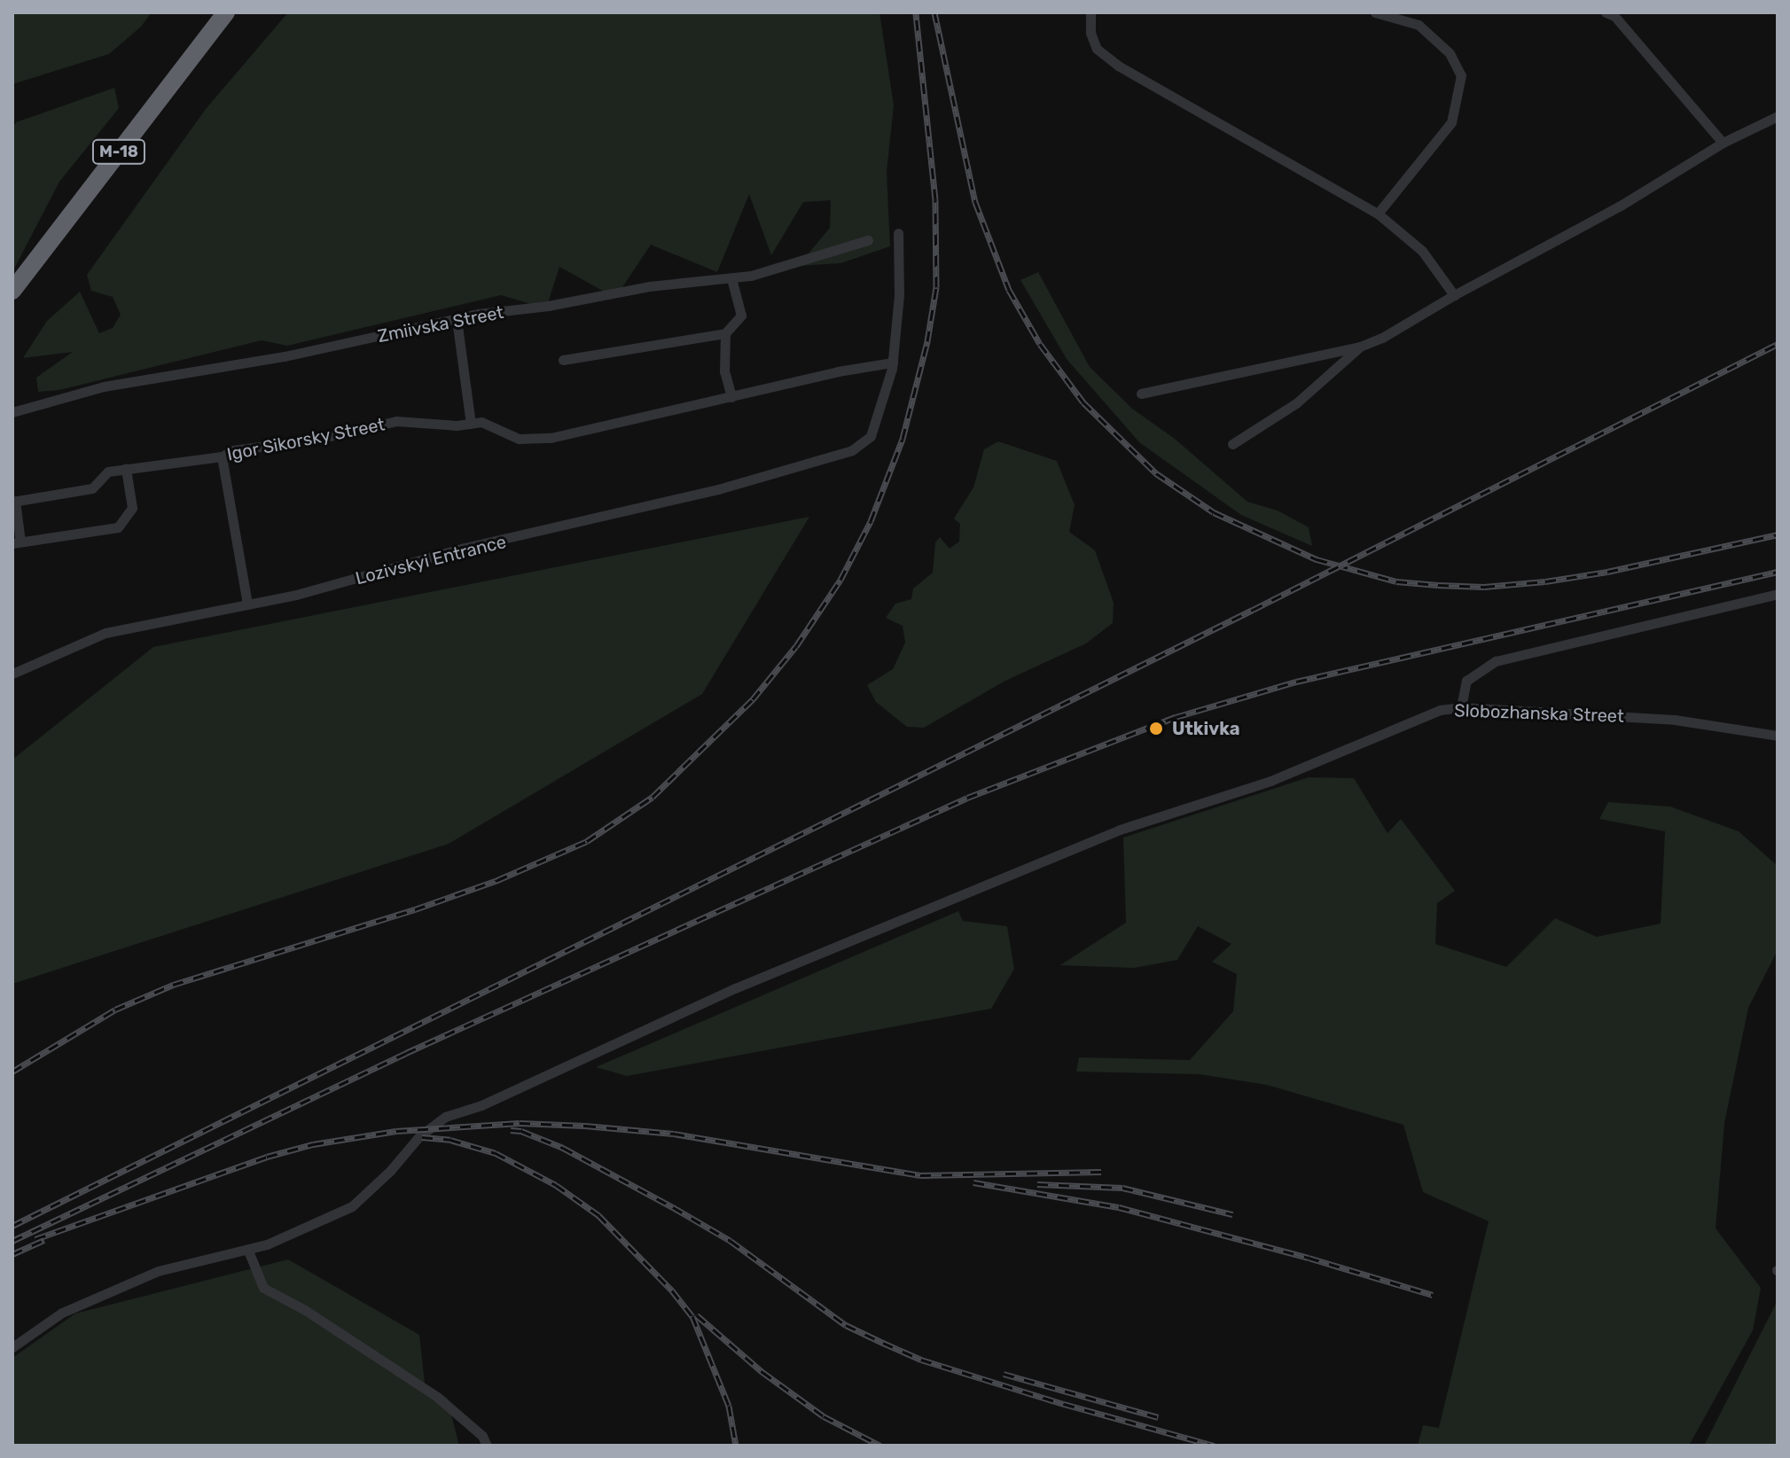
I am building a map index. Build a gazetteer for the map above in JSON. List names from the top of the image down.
{
  "streets": {
    "highway": ["М-18"],
    "street": [
      "Zmiivska Street",
      "Igor Sikorsky Street",
      "Lozivskyi Entrance",
      "Slobozhanska Street"
    ]
  },
  "crossings": [
    ["Igor Sikorsky Street", "Lozivskyi Entrance"]
  ],
  "places": ["Utkivka"]
}
